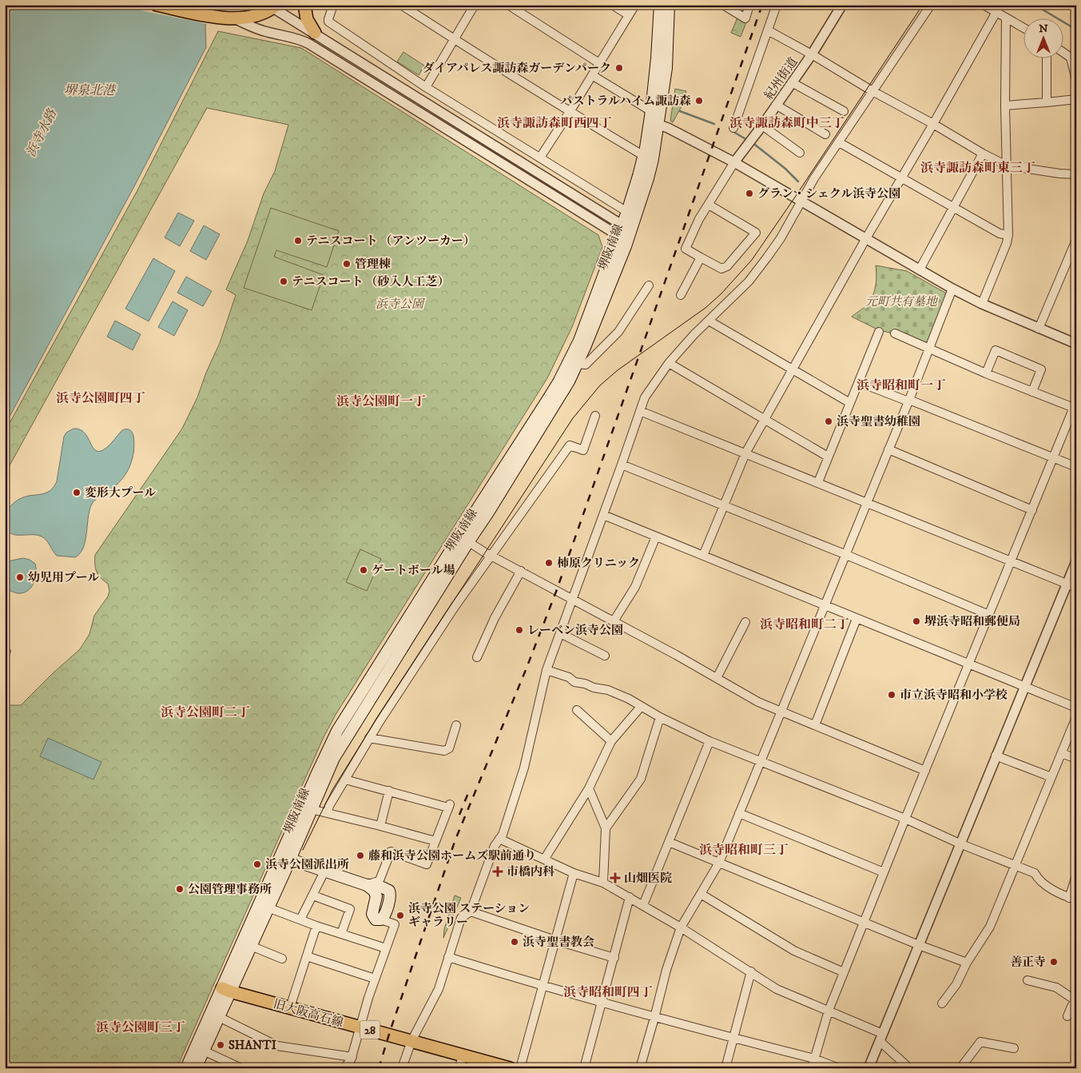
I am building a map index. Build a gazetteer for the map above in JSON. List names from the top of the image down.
{
  "streets": {
    "main road": ["堺阪南線", "旧大阪高石線", "28"],
    "street": ["紀州街道"]
  },
  "crossings": [
    ["堺阪南線", "旧大阪高石線"]
  ],
  "districts": [
    "浜寺諏訪森町西四丁",
    "浜寺諏訪森町中三丁",
    "浜寺諏訪森町東三丁",
    "浜寺昭和町一丁",
    "浜寺公園町四丁",
    "浜寺公園町一丁",
    "浜寺昭和町二丁",
    "浜寺公園町二丁",
    "浜寺昭和町三丁",
    "浜寺昭和町四丁",
    "浜寺公園町三丁"
  ],
  "water": ["堺泉北港", "浜寺水路"],
  "parks": ["元町共有墓地", "浜寺公園"],
  "places": {
    "other": [
      "ダイアパレス諏訪森ガーデンパーク",
      "パストラルハイム諏訪森",
      "グラン・シェクル浜寺公園",
      "テニスコート （アンツーカー）",
      "管理棟",
      "テニスコート （砂入人工芝）",
      "浜寺聖書幼稚園",
      "変形大プール",
      "柿原クリニック",
      "ゲートボール場",
      "幼児用プール",
      "堺浜寺昭和郵便局",
      "レーベン浜寺公園",
      "市立浜寺昭和小学校",
      "藤和浜寺公園ホームズ駅前通り",
      "浜寺公園派出所",
      "公園管理事務所",
      "浜寺公園 ステーション ギャラリー",
      "浜寺聖書教会",
      "善正寺",
      "SHANTI"
    ],
    "health": ["市橋内科", "山畑医院"]
  },
  "north": "top"
}
